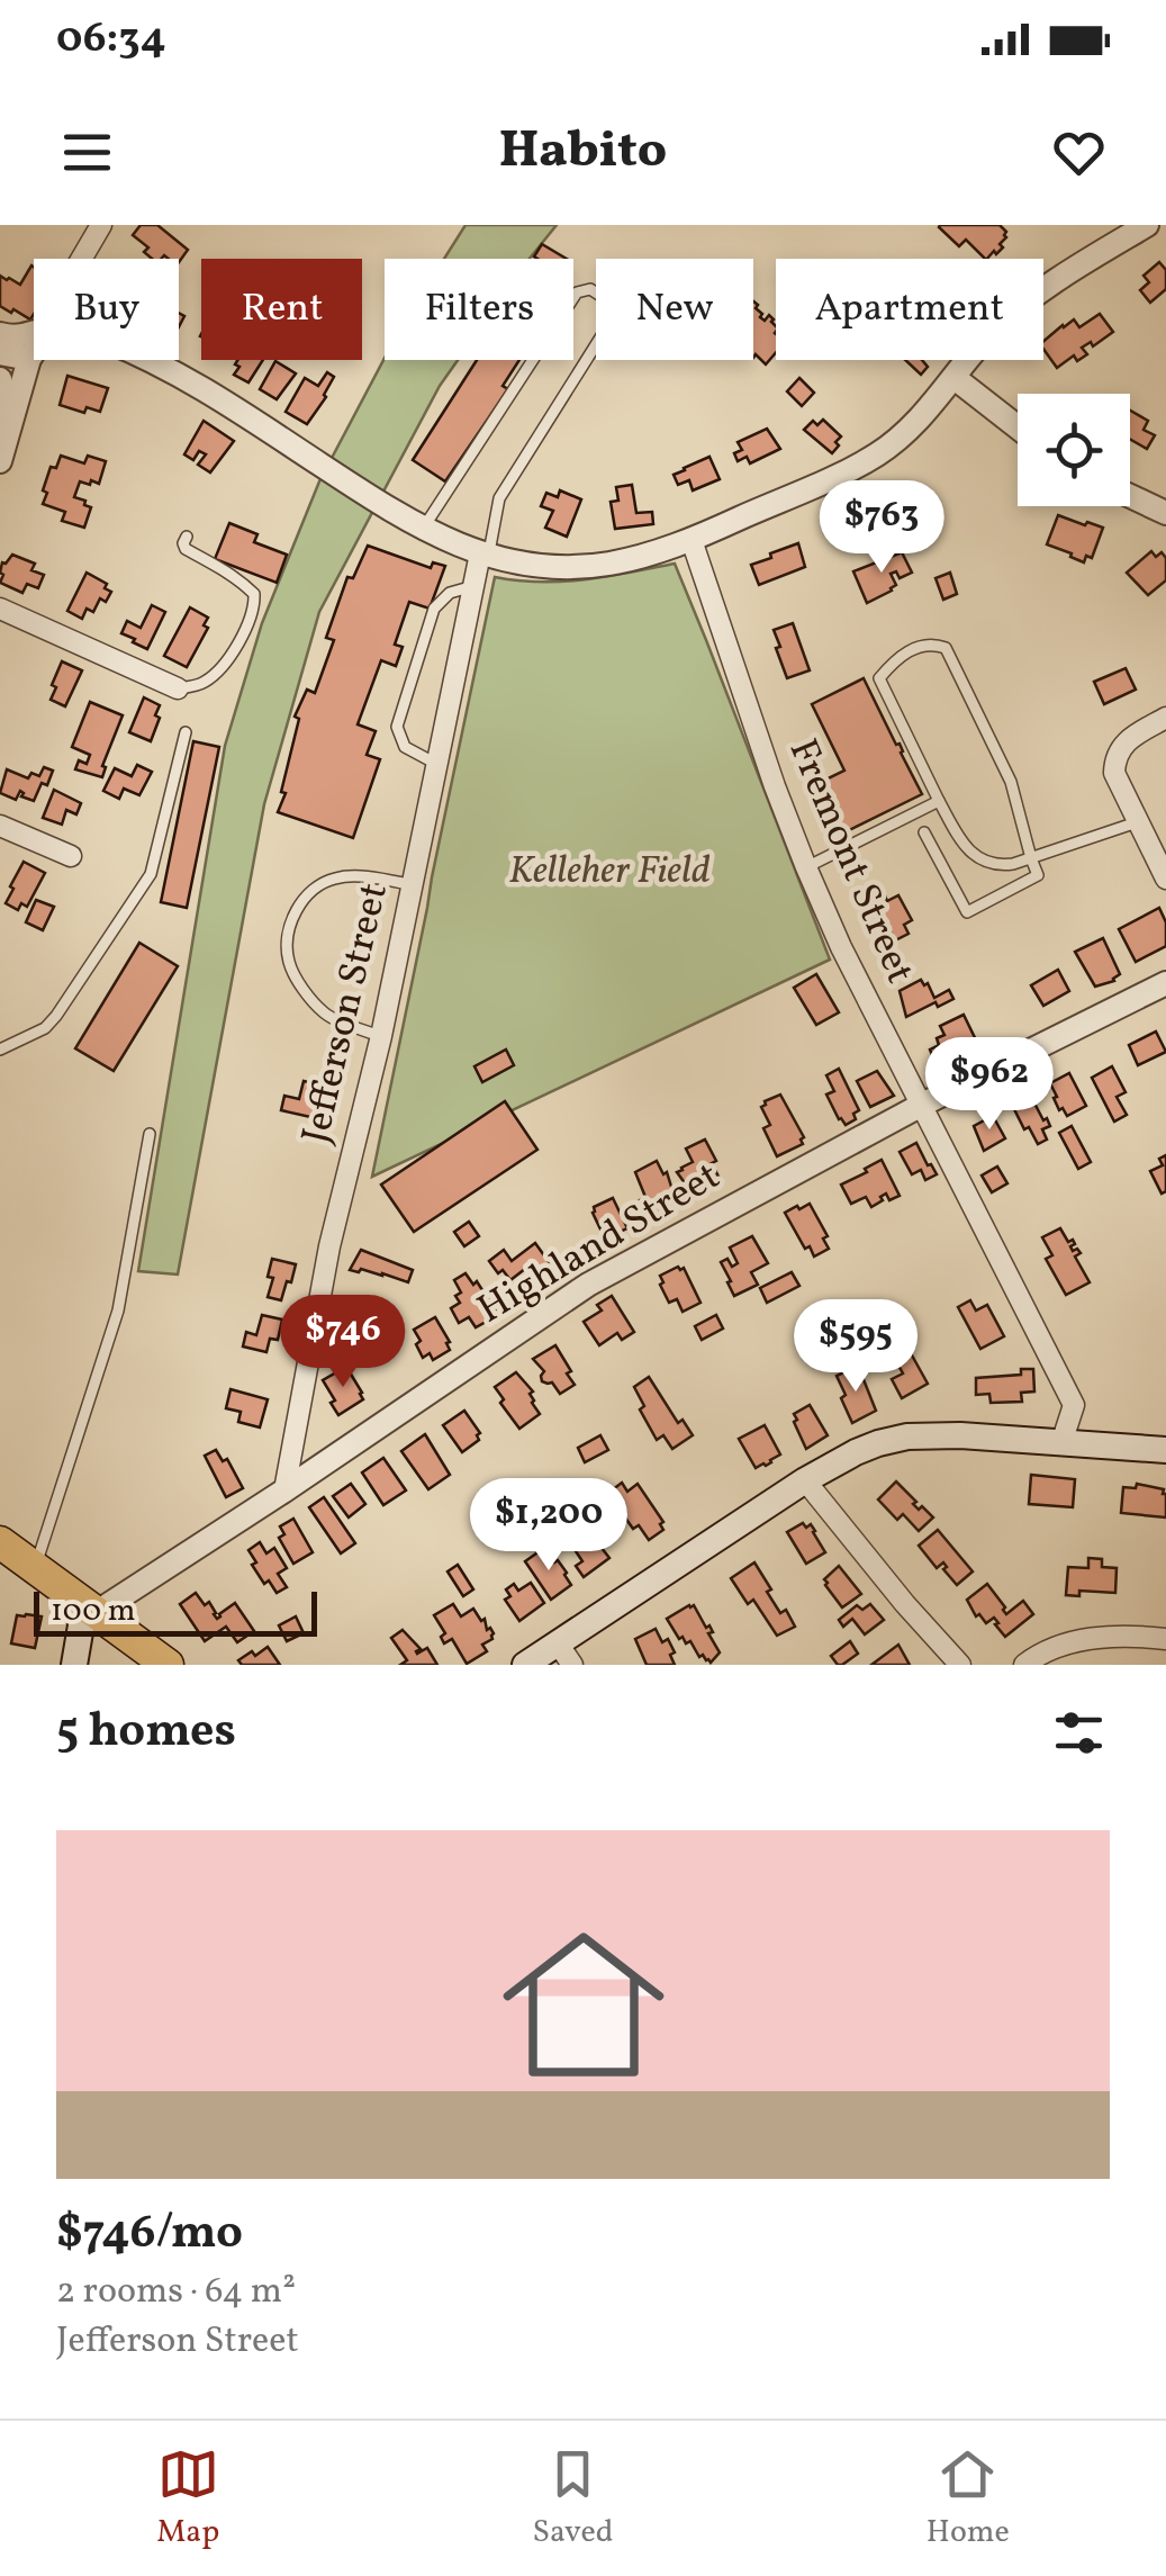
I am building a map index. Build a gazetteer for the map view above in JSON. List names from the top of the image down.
{
  "streets": {
    "street": ["Fremont Street", "Jefferson Street", "Highland Street"]
  },
  "crossings": [
    ["Fremont Street", "Highland Street"],
    ["Jefferson Street", "Highland Street"]
  ],
  "parks": ["Kelleher Field"],
  "scale_bar": "100 m",
  "page": {
    "status": "06:34",
    "header": "Habito",
    "chip": [
      "Buy",
      "Rent",
      "Filters",
      "New",
      "Apartment"
    ],
    "price": [
      "$763",
      "$962",
      "$746",
      "$595",
      "$1,200"
    ],
    "scale": "100 m",
    "heading": "5 homes",
    "list": [
      {
        "name": "$746/mo",
        "note": "2 rooms · 64 m² · Jefferson Street"
      }
    ],
    "tabs": ["Map", "Saved", "Home"]
  }
}
